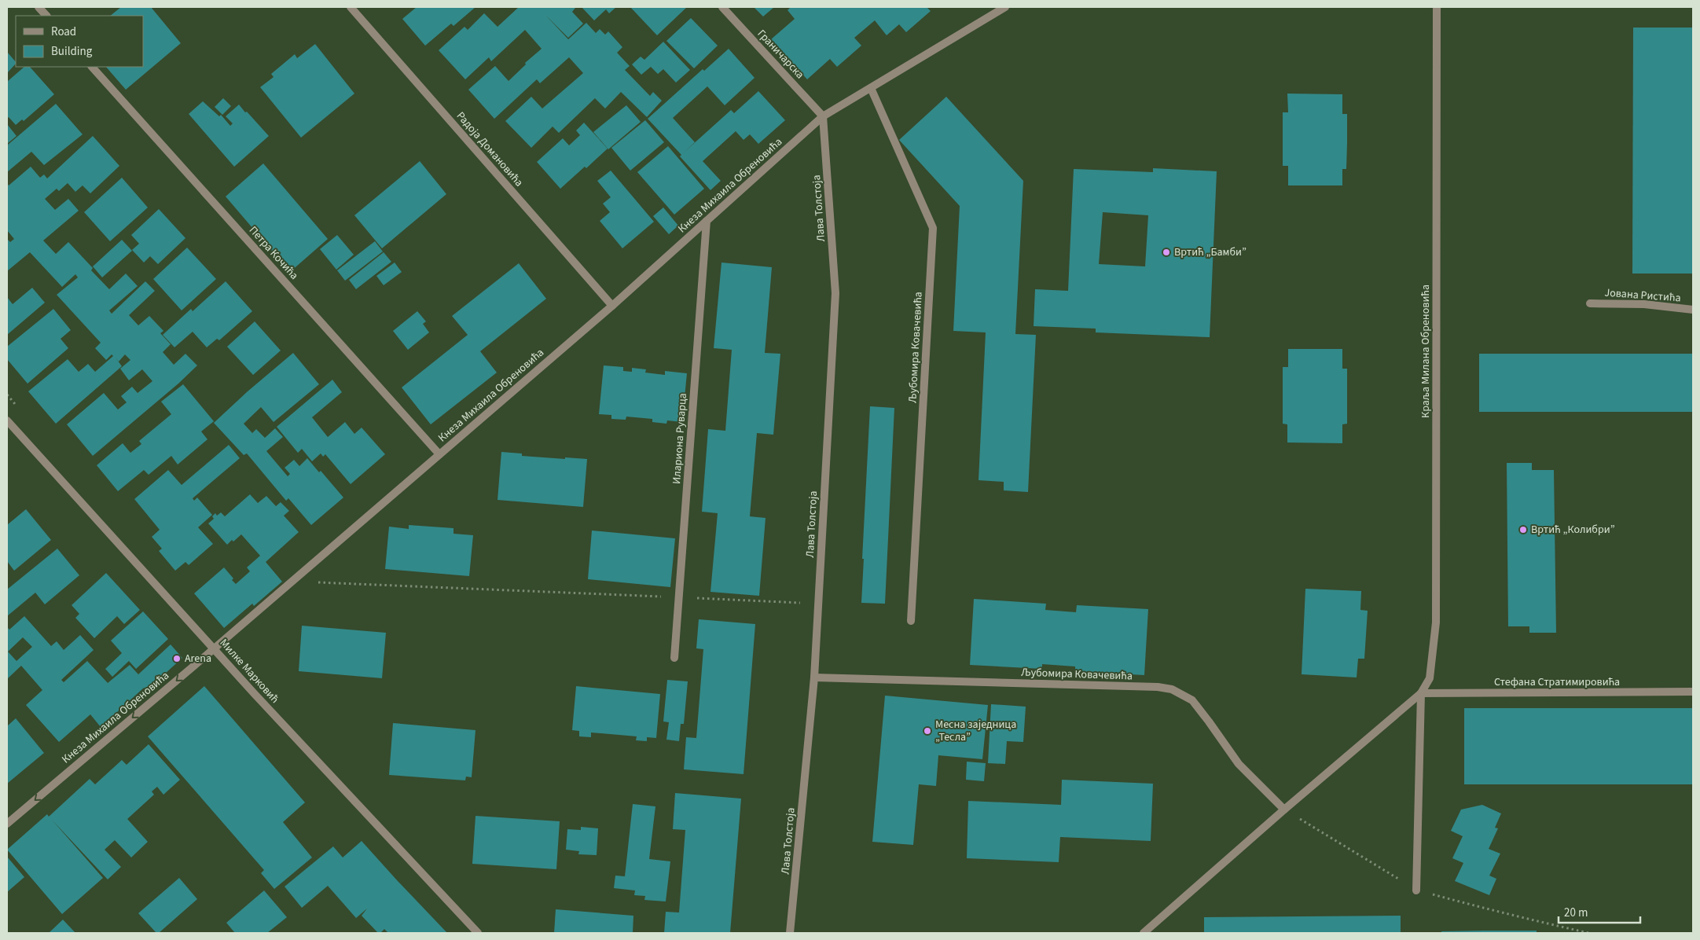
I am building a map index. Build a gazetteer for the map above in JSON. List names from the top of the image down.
{
  "streets": {
    "street": [
      "Граничарска",
      "Радоја Домановића",
      "Кнеза Михаила Обреновића",
      "Лава Толстоја",
      "Петра Кочића",
      "Јована Ристића",
      "Љубомира Ковачевића",
      "Краља Милана Обреновића",
      "Илариона Руварца",
      "Милке Марковић",
      "Стефана Стратимировића"
    ]
  },
  "crossings": [
    ["Граничарска", "Кнеза Михаила Обреновића"],
    ["Граничарска", "Лава Толстоја"],
    ["Радоја Домановића", "Кнеза Михаила Обреновића"],
    ["Кнеза Михаила Обреновића", "Лава Толстоја"],
    ["Кнеза Михаила Обреновића", "Петра Кочића"],
    ["Кнеза Михаила Обреновића", "Љубомира Ковачевића"],
    ["Кнеза Михаила Обреновића", "Илариона Руварца"],
    ["Кнеза Михаила Обреновића", "Милке Марковић"],
    ["Лава Толстоја", "Љубомира Ковачевића"],
    ["Краља Милана Обреновића", "Стефана Стратимировића"]
  ],
  "places": [
    "Вртић „Бамби”",
    "Вртић „Колибри”",
    "Arena",
    "Месна заједница „Тесла”"
  ],
  "legend": ["Road", "Building"],
  "scale_bar": "20 m"
}
